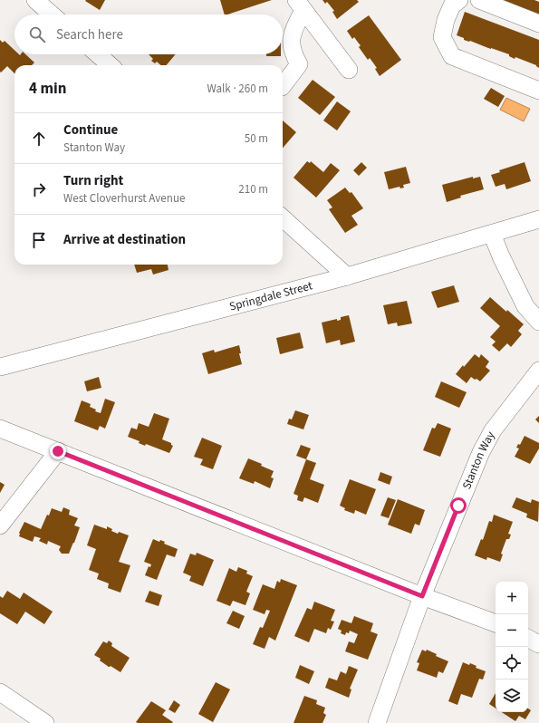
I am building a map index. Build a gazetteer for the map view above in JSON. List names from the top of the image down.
{
  "streets": {
    "street": ["Springdale Street", "Stanton Way"]
  },
  "page": {
    "search": "Search here",
    "heading": ["4 min", "Walk · 260 m"],
    "list": [
      ["Continue", "Stanton Way", "50 m"],
      ["Turn right", "West Cloverhurst Avenue", "210 m"],
      "Arrive at destination"
    ],
    "map_buttons": ["+", "−"]
  }
}
